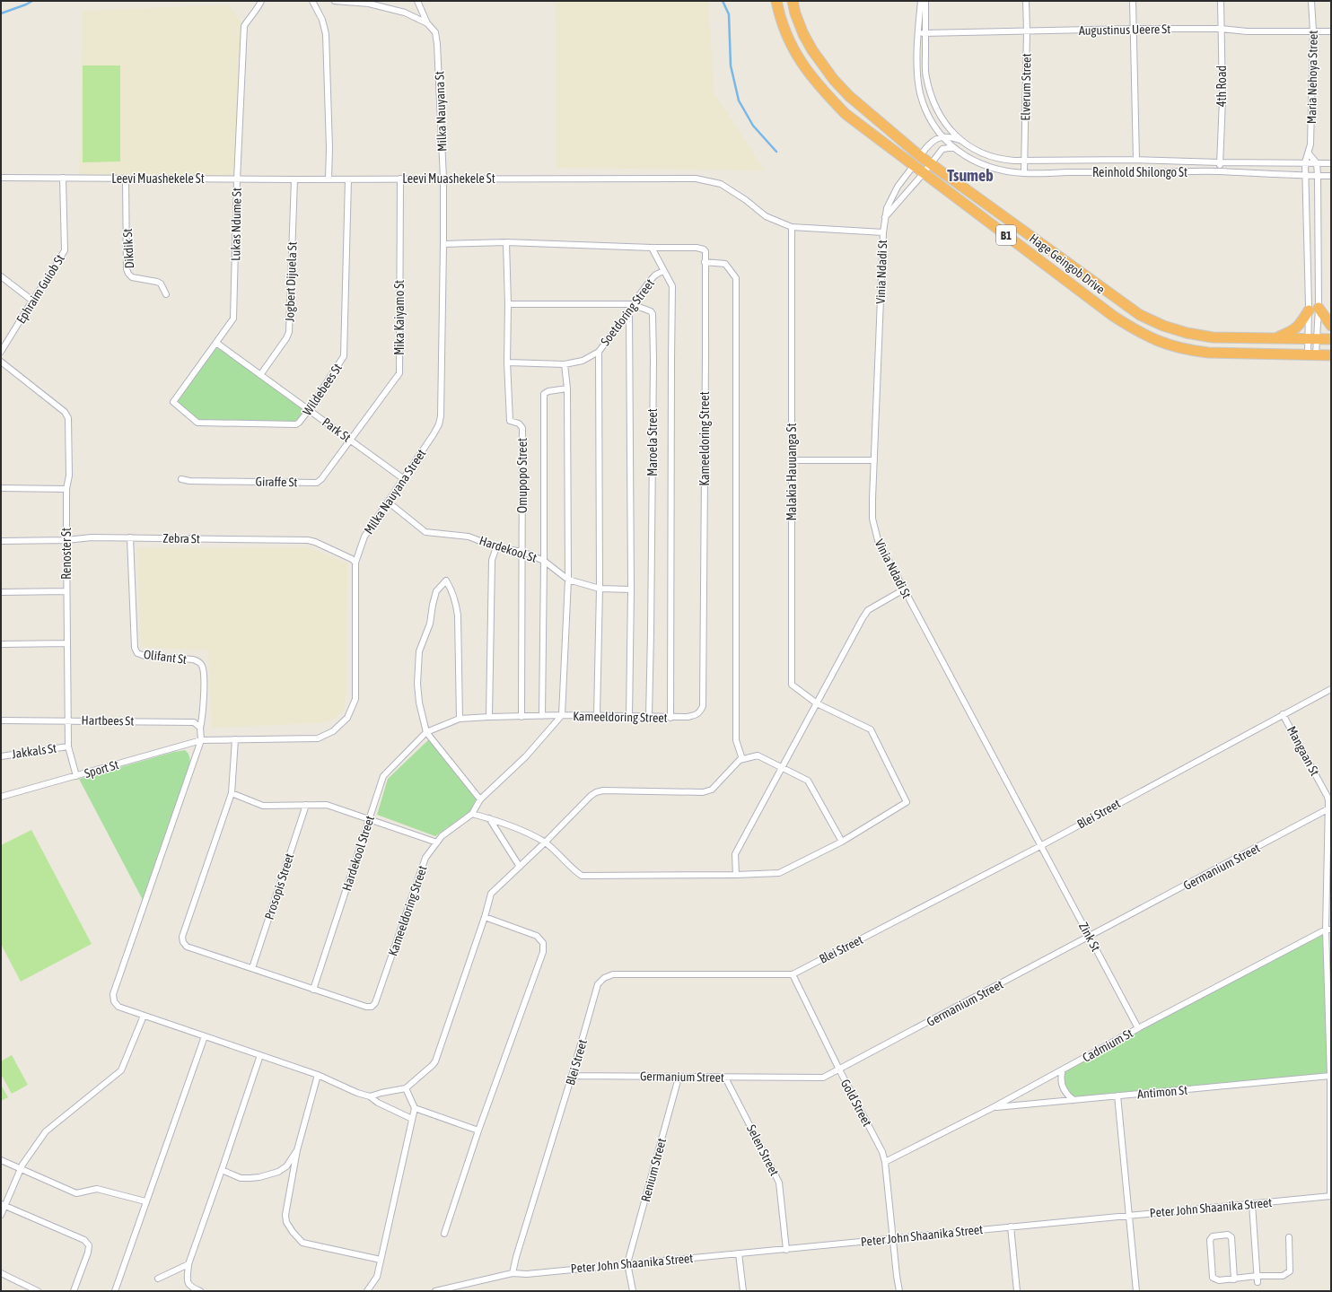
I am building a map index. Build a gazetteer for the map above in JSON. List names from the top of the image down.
{
  "streets": {
    "highway": ["B1", "Hage Geingob Drive"],
    "street": [
      "Augustinus Ueere St",
      "Maria Nehoya Street",
      "4th Road",
      "Elverum Street",
      "Milka Nauyana St",
      "Reinhold Shilongo St",
      "Leevi Muashekele St",
      "Lukas Ndume St",
      "Dikdik St",
      "Vinia Ndadi St",
      "Jogbert Dijuela St",
      "Ephraim Guiob St",
      "Soetdoring Street",
      "Mika Kaiyamo St",
      "Wildebees St",
      "Park St",
      "Kameeldoring Street",
      "Maroela Street",
      "Malakia Hauuanga St",
      "Omupopo Street",
      "Giraffe St",
      "Milka Nauyana Street",
      "Zebra St",
      "Hardekool St",
      "Renoster St",
      "Olifant St",
      "Hartbees St",
      "Jakkals St",
      "Mangaan St",
      "Sport St",
      "Blei Street",
      "Hardekool Street",
      "Germanium Street",
      "Prosopis Street",
      "Zink St",
      "Cadmium St",
      "Antimon St",
      "Gold Street",
      "Selen Street",
      "Renium Street",
      "Peter John Shaanika Street"
    ]
  },
  "crossings": [
    ["Augustinus Ueere St", "Maria Nehoya Street"],
    ["Augustinus Ueere St", "4th Road"],
    ["Augustinus Ueere St", "Elverum Street"],
    ["Maria Nehoya Street", "Reinhold Shilongo St"],
    ["4th Road", "Reinhold Shilongo St"],
    ["Elverum Street", "Reinhold Shilongo St"],
    ["Milka Nauyana St", "Leevi Muashekele St"],
    ["Milka Nauyana St", "Milka Nauyana Street"],
    ["Leevi Muashekele St", "Lukas Ndume St"],
    ["Leevi Muashekele St", "Dikdik St"],
    ["Leevi Muashekele St", "Vinia Ndadi St"],
    ["Leevi Muashekele St", "Jogbert Dijuela St"],
    ["Leevi Muashekele St", "Ephraim Guiob St"],
    ["Leevi Muashekele St", "Mika Kaiyamo St"],
    ["Leevi Muashekele St", "Wildebees St"],
    ["Leevi Muashekele St", "Malakia Hauuanga St"],
    ["Leevi Muashekele St", "Milka Nauyana Street"],
    ["Lukas Ndume St", "Wildebees St"],
    ["Lukas Ndume St", "Park St"],
    ["Hage Geingob Drive", "Vinia Ndadi St"],
    ["Vinia Ndadi St", "Blei Street"],
    ["Vinia Ndadi St", "Zink St"],
    ["Jogbert Dijuela St", "Park St"],
    ["Soetdoring Street", "Maroela Street"],
    ["Soetdoring Street", "Omupopo Street"],
    ["Mika Kaiyamo St", "Park St"],
    ["Mika Kaiyamo St", "Giraffe St"],
    ["Wildebees St", "Park St"],
    ["Park St", "Giraffe St"],
    ["Park St", "Milka Nauyana Street"],
    ["Kameeldoring Street", "Maroela Street"],
    ["Kameeldoring Street", "Omupopo Street"],
    ["Kameeldoring Street", "Milka Nauyana Street"],
    ["Kameeldoring Street", "Hardekool Street"],
    ["Kameeldoring Street", "Prosopis Street"],
    ["Maroela Street", "Omupopo Street"],
    ["Omupopo Street", "Hardekool St"],
    ["Milka Nauyana Street", "Zebra St"],
    ["Milka Nauyana Street", "Hardekool St"],
    ["Milka Nauyana Street", "Sport St"],
    ["Zebra St", "Renoster St"],
    ["Zebra St", "Olifant St"],
    ["Renoster St", "Hartbees St"],
    ["Renoster St", "Jakkals St"],
    ["Renoster St", "Sport St"],
    ["Olifant St", "Hartbees St"],
    ["Mangaan St", "Blei Street"],
    ["Mangaan St", "Germanium Street"],
    ["Mangaan St", "Cadmium St"],
    ["Mangaan St", "Antimon St"],
    ["Mangaan St", "Peter John Shaanika Street"],
    ["Blei Street", "Germanium Street"],
    ["Blei Street", "Zink St"],
    ["Blei Street", "Gold Street"],
    ["Blei Street", "Peter John Shaanika Street"],
    ["Germanium Street", "Zink St"],
    ["Germanium Street", "Gold Street"],
    ["Germanium Street", "Selen Street"],
    ["Germanium Street", "Renium Street"],
    ["Zink St", "Cadmium St"],
    ["Cadmium St", "Antimon St"],
    ["Cadmium St", "Gold Street"],
    ["Gold Street", "Peter John Shaanika Street"],
    ["Selen Street", "Peter John Shaanika Street"],
    ["Renium Street", "Peter John Shaanika Street"]
  ],
  "districts": ["Tsumeb"]
}
